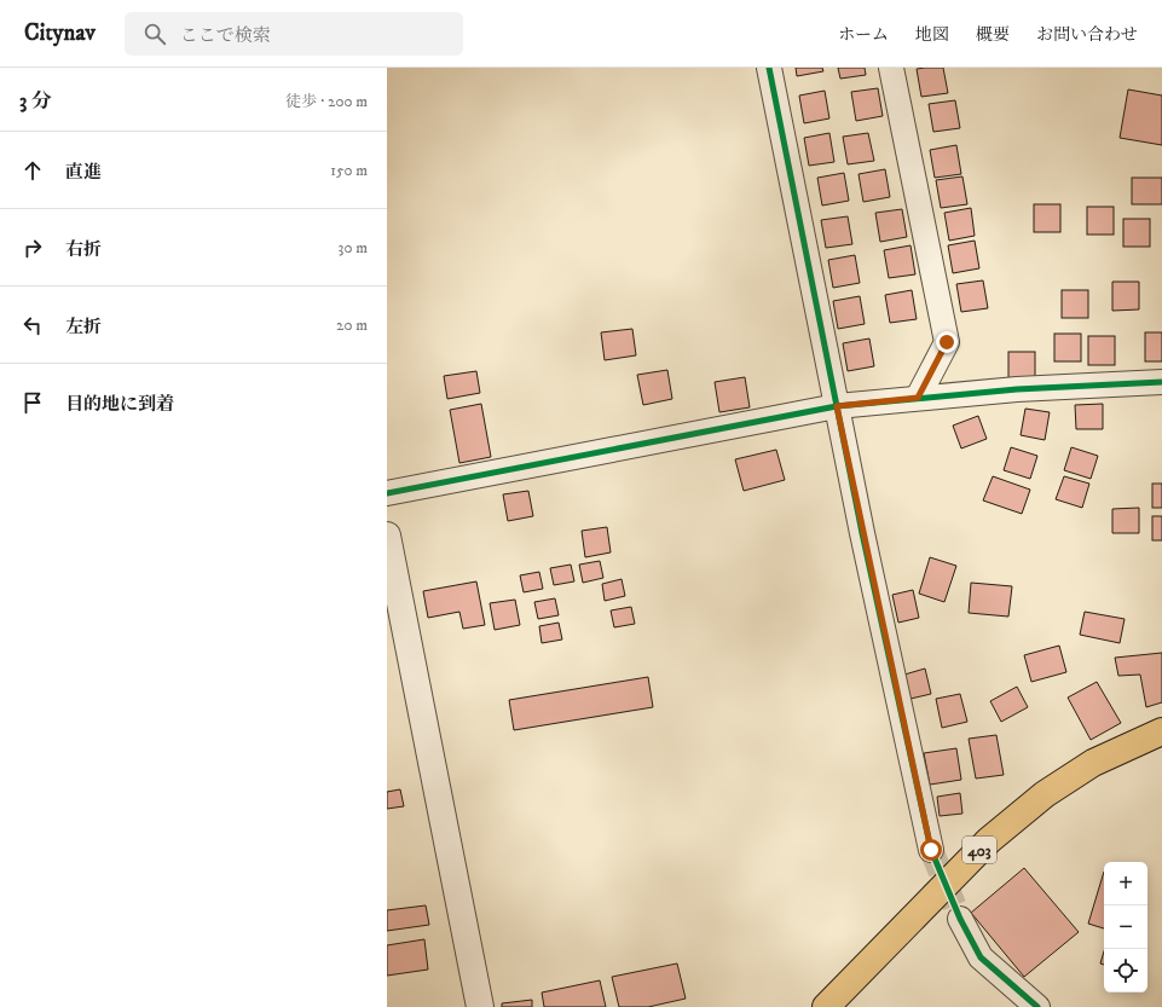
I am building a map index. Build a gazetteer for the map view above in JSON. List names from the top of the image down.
{
  "streets": {
    "highway": ["403"]
  },
  "page": {
    "header": "Citynav",
    "search": "ここで検索",
    "nav": [
      "ホーム",
      "地図",
      "概要",
      "お問い合わせ"
    ],
    "heading": ["3 分", "徒歩 · 200 m"],
    "list": [
      ["直進", "150 m"],
      ["右折", "30 m"],
      ["左折", "20 m"],
      "目的地に到着"
    ],
    "map_buttons": ["+", "−"]
  }
}
